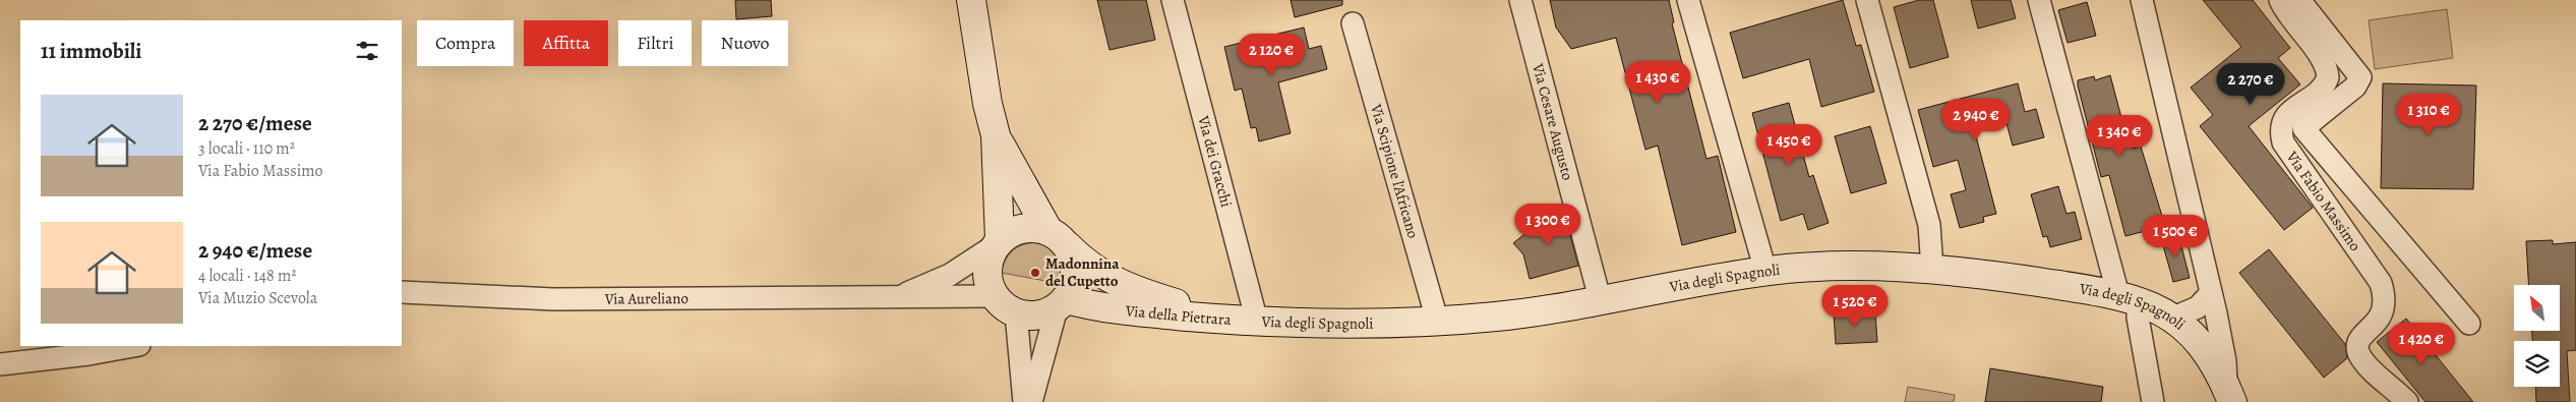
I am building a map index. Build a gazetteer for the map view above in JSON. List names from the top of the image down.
{
  "streets": {
    "street": [
      "Via Cesare Augusto",
      "Via dei Gracchi",
      "Via Scipione l'Africano",
      "Via Fabio Massimo",
      "Via degli Spagnoli",
      "Via Aureliano",
      "Via della Pietrara"
    ]
  },
  "crossings": [
    ["Via Cesare Augusto", "Via degli Spagnoli"],
    ["Via dei Gracchi", "Via degli Spagnoli"],
    ["Via dei Gracchi", "Via della Pietrara"],
    ["Via Scipione l'Africano", "Via degli Spagnoli"],
    ["Via degli Spagnoli", "Via della Pietrara"],
    ["Via Aureliano", "Via della Pietrara"]
  ],
  "places": ["Madonnina del Cupetto"],
  "north": "top left",
  "page": {
    "chip": [
      "Compra",
      "Affitta",
      "Filtri",
      "Nuovo"
    ],
    "heading": "11 immobili",
    "price": [
      "2 120 €",
      "1 430 €",
      "2 270 €",
      "1 310 €",
      "2 940 €",
      "1 340 €",
      "1 450 €",
      "1 300 €",
      "1 500 €",
      "1 520 €",
      "1 420 €"
    ],
    "list": [
      {
        "name": "2 270 €/mese",
        "note": "3 locali · 110 m² · Via Fabio Massimo"
      },
      {
        "name": "2 940 €/mese",
        "note": "4 locali · 148 m² · Via Muzio Scevola"
      }
    ]
  }
}
